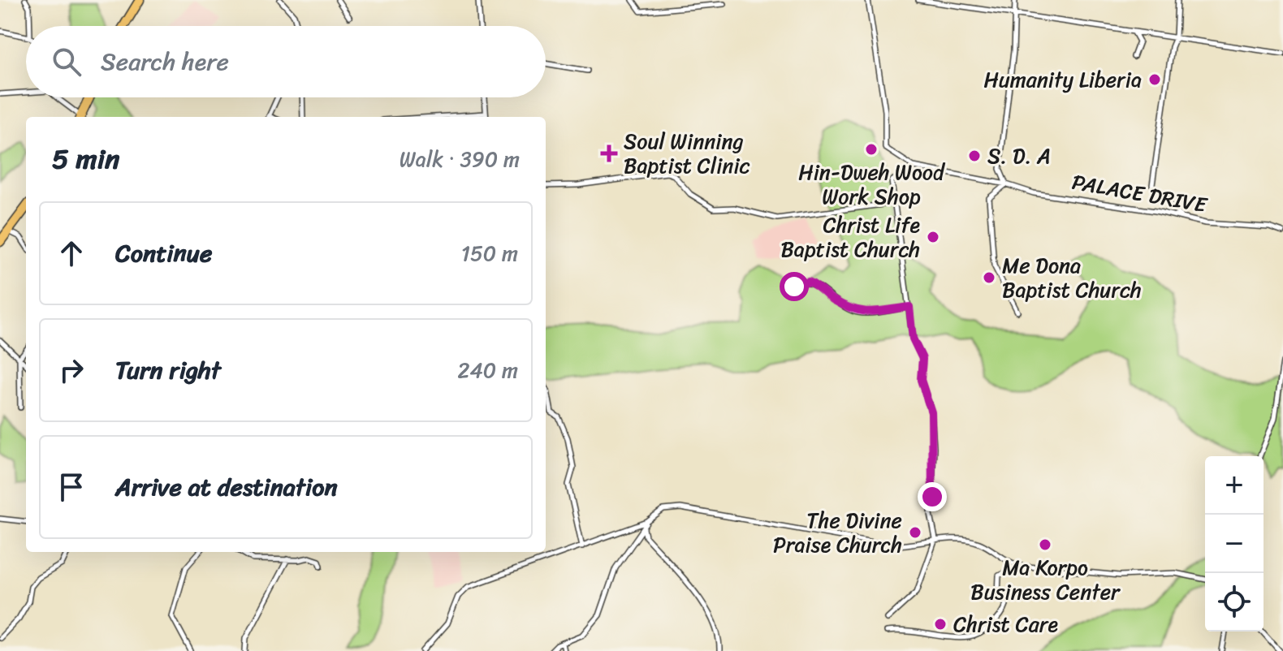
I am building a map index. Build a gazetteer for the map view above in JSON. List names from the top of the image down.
{
  "streets": {
    "street": ["PALACE DRIVE"]
  },
  "places": {
    "other": [
      "Humanity Liberia",
      "Hin-Dweh Wood Work Shop",
      "S. D. A",
      "Christ Life Baptist Church",
      "Me Dona Baptist Church",
      "The Divine Praise Church",
      "Ma Korpo Business Center",
      "Christ Care"
    ],
    "health": ["Soul Winning Baptist Clinic"]
  },
  "page": {
    "search": "Search here",
    "heading": ["5 min", "Walk · 390 m"],
    "list": [
      ["Continue", "150 m"],
      ["Turn right", "240 m"],
      "Arrive at destination"
    ],
    "map_buttons": ["+", "−"]
  }
}
